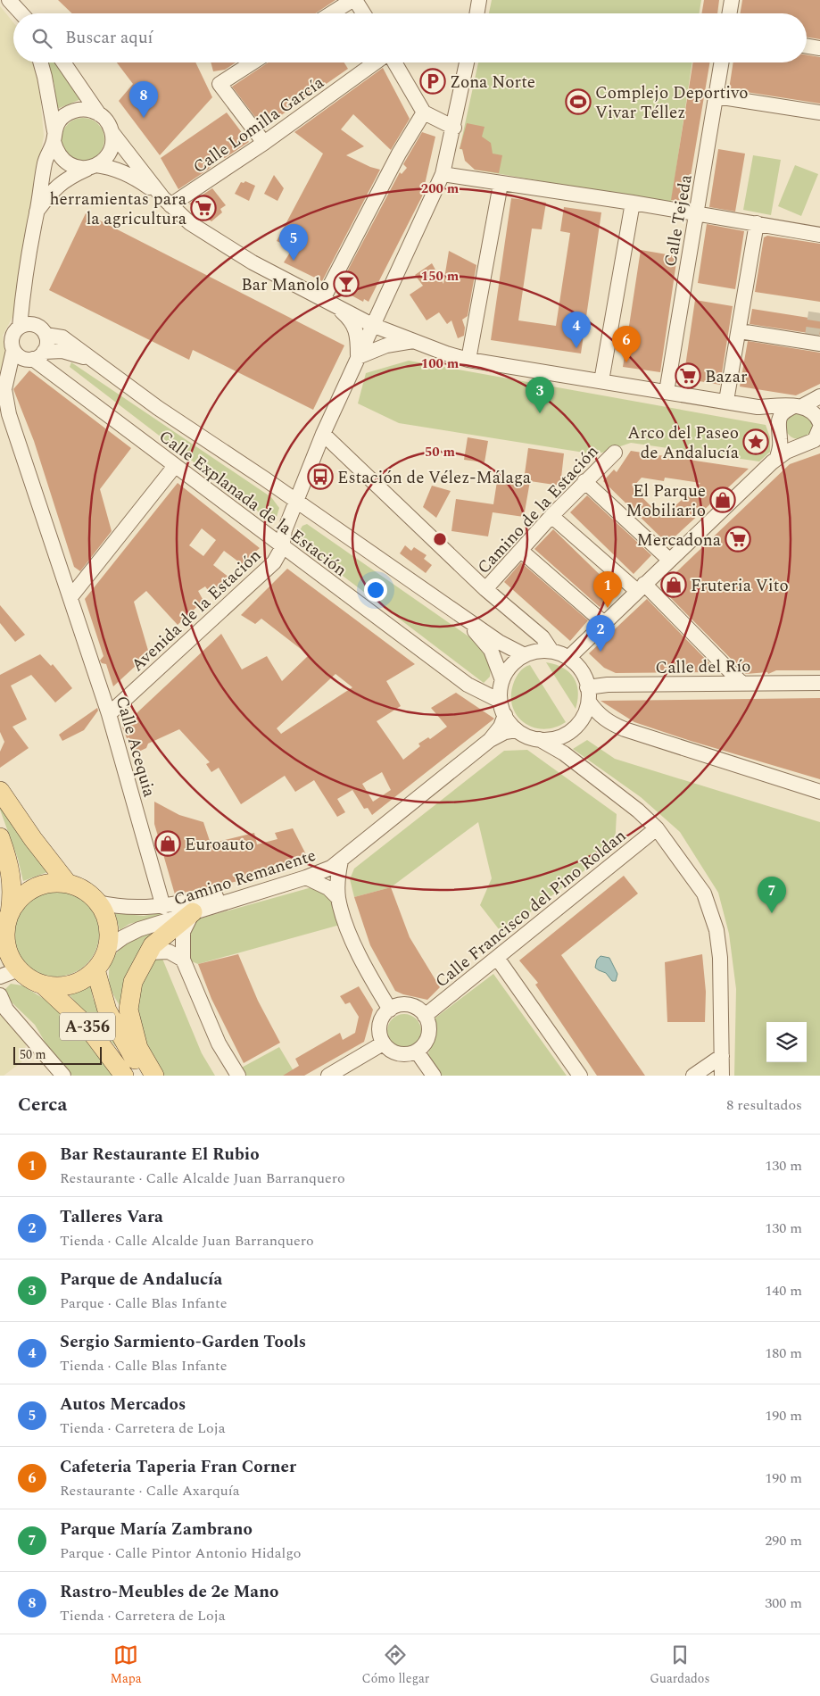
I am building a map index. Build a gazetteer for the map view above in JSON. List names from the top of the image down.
{
  "streets": {
    "main road": ["A-356"],
    "street": [
      "Calle Lomilla García",
      "Calle Tejeda",
      "Calle Explanada de la Estación",
      "Camino de la Estación",
      "Avenida de la Estación",
      "Calle del Río",
      "Calle Acequia",
      "Camino Remanente",
      "Calle Francisco del Pino Roldan"
    ]
  },
  "crossings": [
    ["Calle Explanada de la Estación", "Avenida de la Estación"],
    ["Calle Explanada de la Estación", "Calle del Río"],
    ["Calle Explanada de la Estación", "Calle Acequia"],
    ["Calle Explanada de la Estación", "Camino Remanente"],
    ["Avenida de la Estación", "Calle Acequia"],
    ["Calle del Río", "Camino Remanente"],
    ["Camino Remanente", "A-356"]
  ],
  "places": {
    "parking": ["Zona Norte"],
    "sports": ["Complejo Deportivo Vivar Téllez"],
    "supermarket": ["herramientas para la agricultura", "Bazar", "Mercadona"],
    "bar": ["Bar Manolo"],
    "place": ["Arco del Paseo de Andalucía"],
    "bus stop": ["Estación de Vélez-Málaga"],
    "shop": ["El Parque Mobiliario", "Fruteria Vito", "Euroauto"]
  },
  "scale_bar": "50 m",
  "page": {
    "search": "Buscar aquí",
    "pins": [
      "8",
      "5",
      "4",
      "6",
      "3",
      "1",
      "2",
      "7"
    ],
    "scale": "50 m",
    "heading": ["Cerca", "8 resultados"],
    "list": [
      {
        "mark": "1",
        "name": "Bar Restaurante El Rubio",
        "note": "Restaurante · Calle Alcalde Juan Barranquero",
        "value": "130 m"
      },
      {
        "mark": "2",
        "name": "Talleres Vara",
        "note": "Tienda · Calle Alcalde Juan Barranquero",
        "value": "130 m"
      },
      {
        "mark": "3",
        "name": "Parque de Andalucía",
        "note": "Parque · Calle Blas Infante",
        "value": "140 m"
      },
      {
        "mark": "4",
        "name": "Sergio Sarmiento-Garden Tools",
        "note": "Tienda · Calle Blas Infante",
        "value": "180 m"
      },
      {
        "mark": "5",
        "name": "Autos Mercados",
        "note": "Tienda · Carretera de Loja",
        "value": "190 m"
      },
      {
        "mark": "6",
        "name": "Cafeteria Taperia Fran Corner",
        "note": "Restaurante · Calle Axarquía",
        "value": "190 m"
      },
      {
        "mark": "7",
        "name": "Parque María Zambrano",
        "note": "Parque · Calle Pintor Antonio Hidalgo",
        "value": "290 m"
      },
      {
        "mark": "8",
        "name": "Rastro-Meubles de 2e Mano",
        "note": "Tienda · Carretera de Loja",
        "value": "300 m"
      }
    ],
    "nav": ["Mapa", "Cómo llegar", "Guardados"]
  },
  "rings": [
    "200 m",
    "150 m",
    "100 m",
    "50 m"
  ]
}
